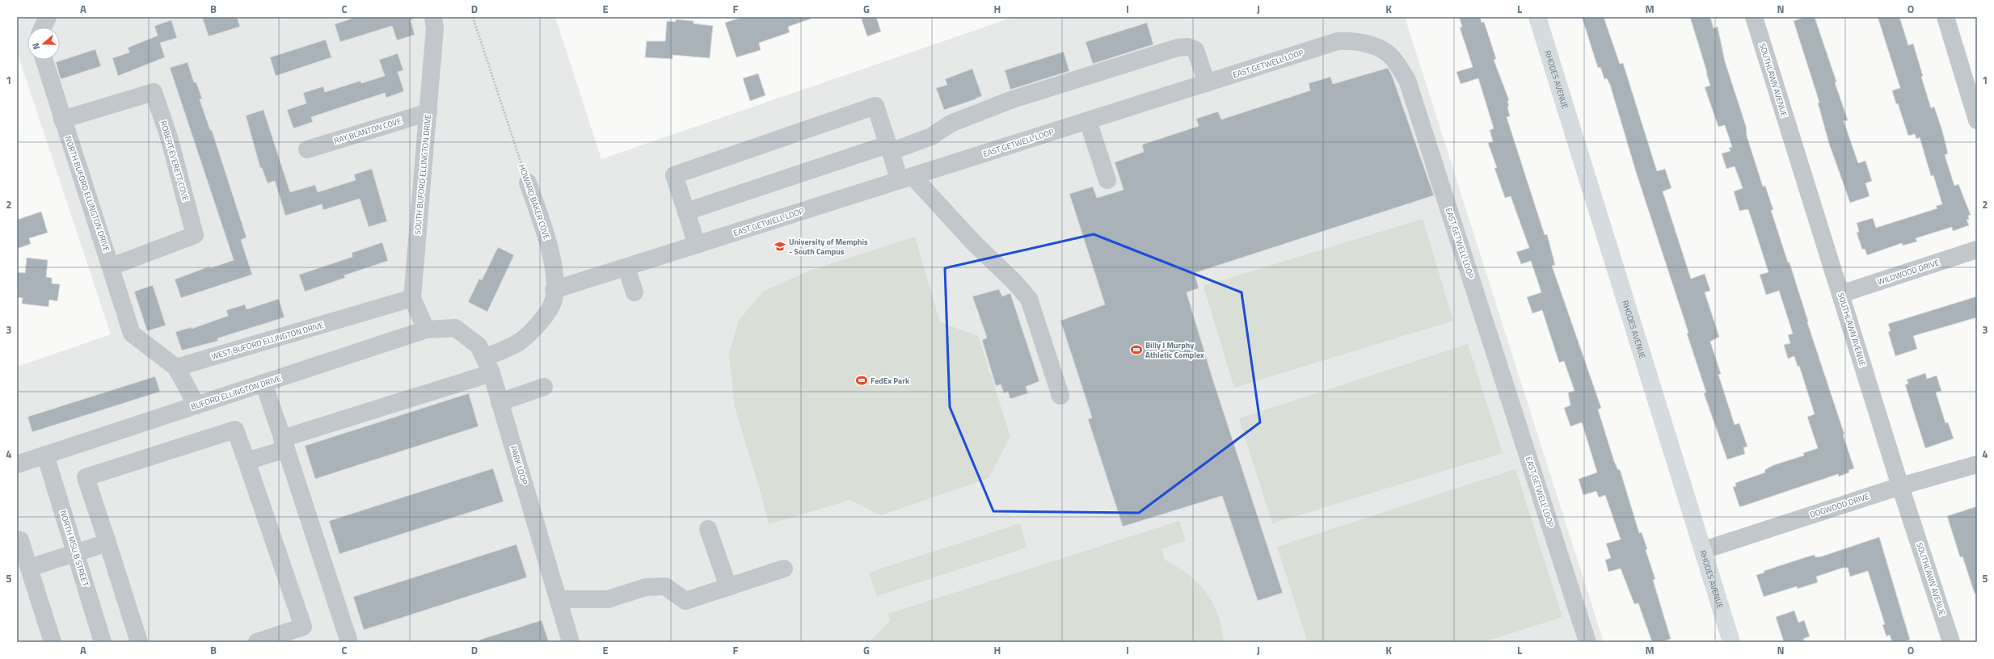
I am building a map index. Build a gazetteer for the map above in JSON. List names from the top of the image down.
{
  "streets": {
    "main road": ["RHODES AVENUE"],
    "street": [
      "EAST GETWELL LOOP",
      "SOUTHLAWN AVENUE",
      "RAY BLANTON COVE",
      "ROBERT EVERETT COVE",
      "SOUTH BUFORD ELLINGTON DRIVE",
      "NORTH BUFORD ELLINGTON DRIVE",
      "HOWARD BAKER COVE",
      "WILDWOOD DRIVE",
      "WEST BUFORD ELLINGTON DRIVE",
      "BUFORD ELLINGTON DRIVE",
      "PARK LOOP",
      "DOGWOOD DRIVE",
      "NORTH MSU B STREET"
    ]
  },
  "crossings": [
    ["EAST GETWELL LOOP", "HOWARD BAKER COVE"],
    ["RHODES AVENUE", "DOGWOOD DRIVE"],
    ["SOUTHLAWN AVENUE", "WILDWOOD DRIVE"],
    ["SOUTHLAWN AVENUE", "DOGWOOD DRIVE"],
    ["RAY BLANTON COVE", "SOUTH BUFORD ELLINGTON DRIVE"],
    ["ROBERT EVERETT COVE", "NORTH BUFORD ELLINGTON DRIVE"],
    ["SOUTH BUFORD ELLINGTON DRIVE", "WEST BUFORD ELLINGTON DRIVE"],
    ["SOUTH BUFORD ELLINGTON DRIVE", "BUFORD ELLINGTON DRIVE"],
    ["SOUTH BUFORD ELLINGTON DRIVE", "PARK LOOP"],
    ["NORTH BUFORD ELLINGTON DRIVE", "WEST BUFORD ELLINGTON DRIVE"],
    ["HOWARD BAKER COVE", "PARK LOOP"],
    ["BUFORD ELLINGTON DRIVE", "PARK LOOP"],
    ["BUFORD ELLINGTON DRIVE", "NORTH MSU B STREET"]
  ],
  "places": {
    "school or university": ["University of Memphis - South Campus"],
    "sports": ["Billy J Murphy Athletic Complex", "FedEx Park"]
  },
  "north": "left",
  "grid": {
    "columns": [
      "A",
      "B",
      "C",
      "D",
      "E",
      "F",
      "G",
      "H",
      "I",
      "J",
      "K",
      "L",
      "M",
      "N",
      "O"
    ],
    "rows": [
      "1",
      "2",
      "3",
      "4",
      "5"
    ]
  }
}
